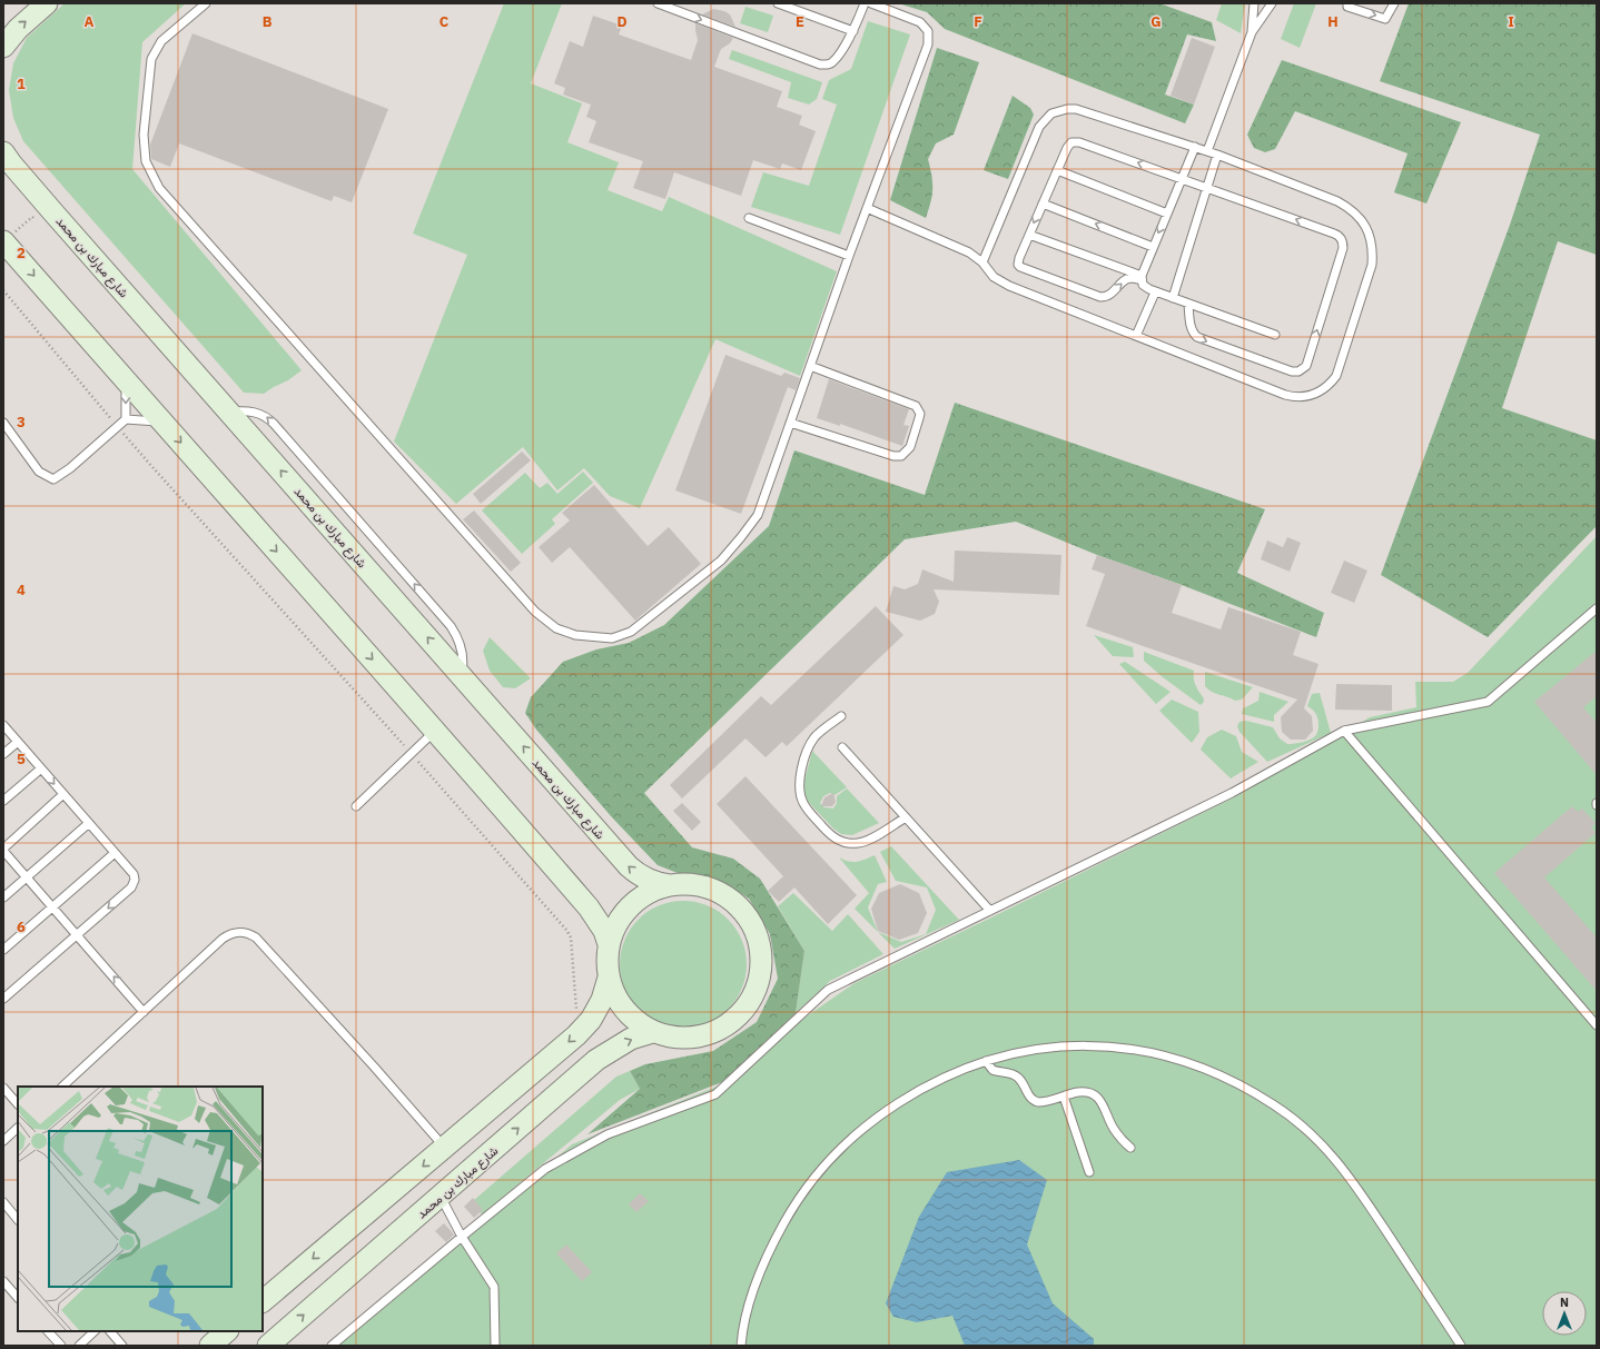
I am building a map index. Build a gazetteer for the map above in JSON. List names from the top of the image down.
{
  "streets": {
    "street": ["شارع مبارك بن محمد"]
  },
  "north": "top",
  "grid": {
    "columns": [
      "A",
      "B",
      "C",
      "D",
      "E",
      "F",
      "G",
      "H",
      "I"
    ],
    "rows": [
      "1",
      "2",
      "3",
      "4",
      "5",
      "6"
    ]
  }
}
